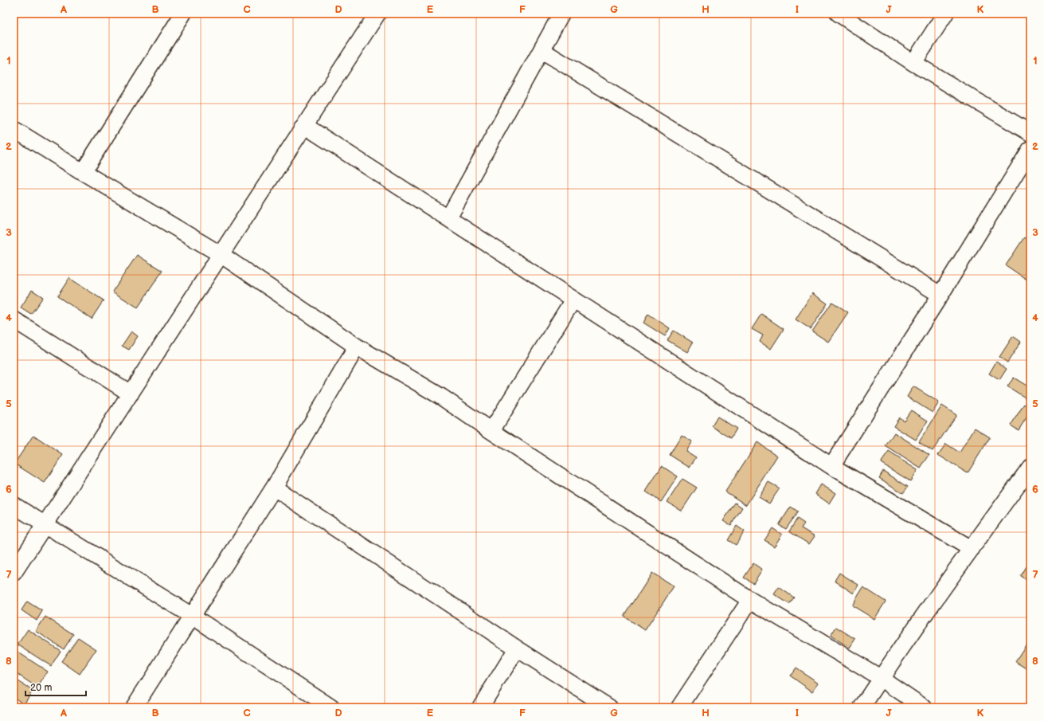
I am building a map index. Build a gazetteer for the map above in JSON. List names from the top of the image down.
{
  "scale_bar": "20 m",
  "grid": {
    "columns": [
      "A",
      "B",
      "C",
      "D",
      "E",
      "F",
      "G",
      "H",
      "I",
      "J",
      "K"
    ],
    "rows": [
      "1",
      "2",
      "3",
      "4",
      "5",
      "6",
      "7",
      "8"
    ]
  }
}
